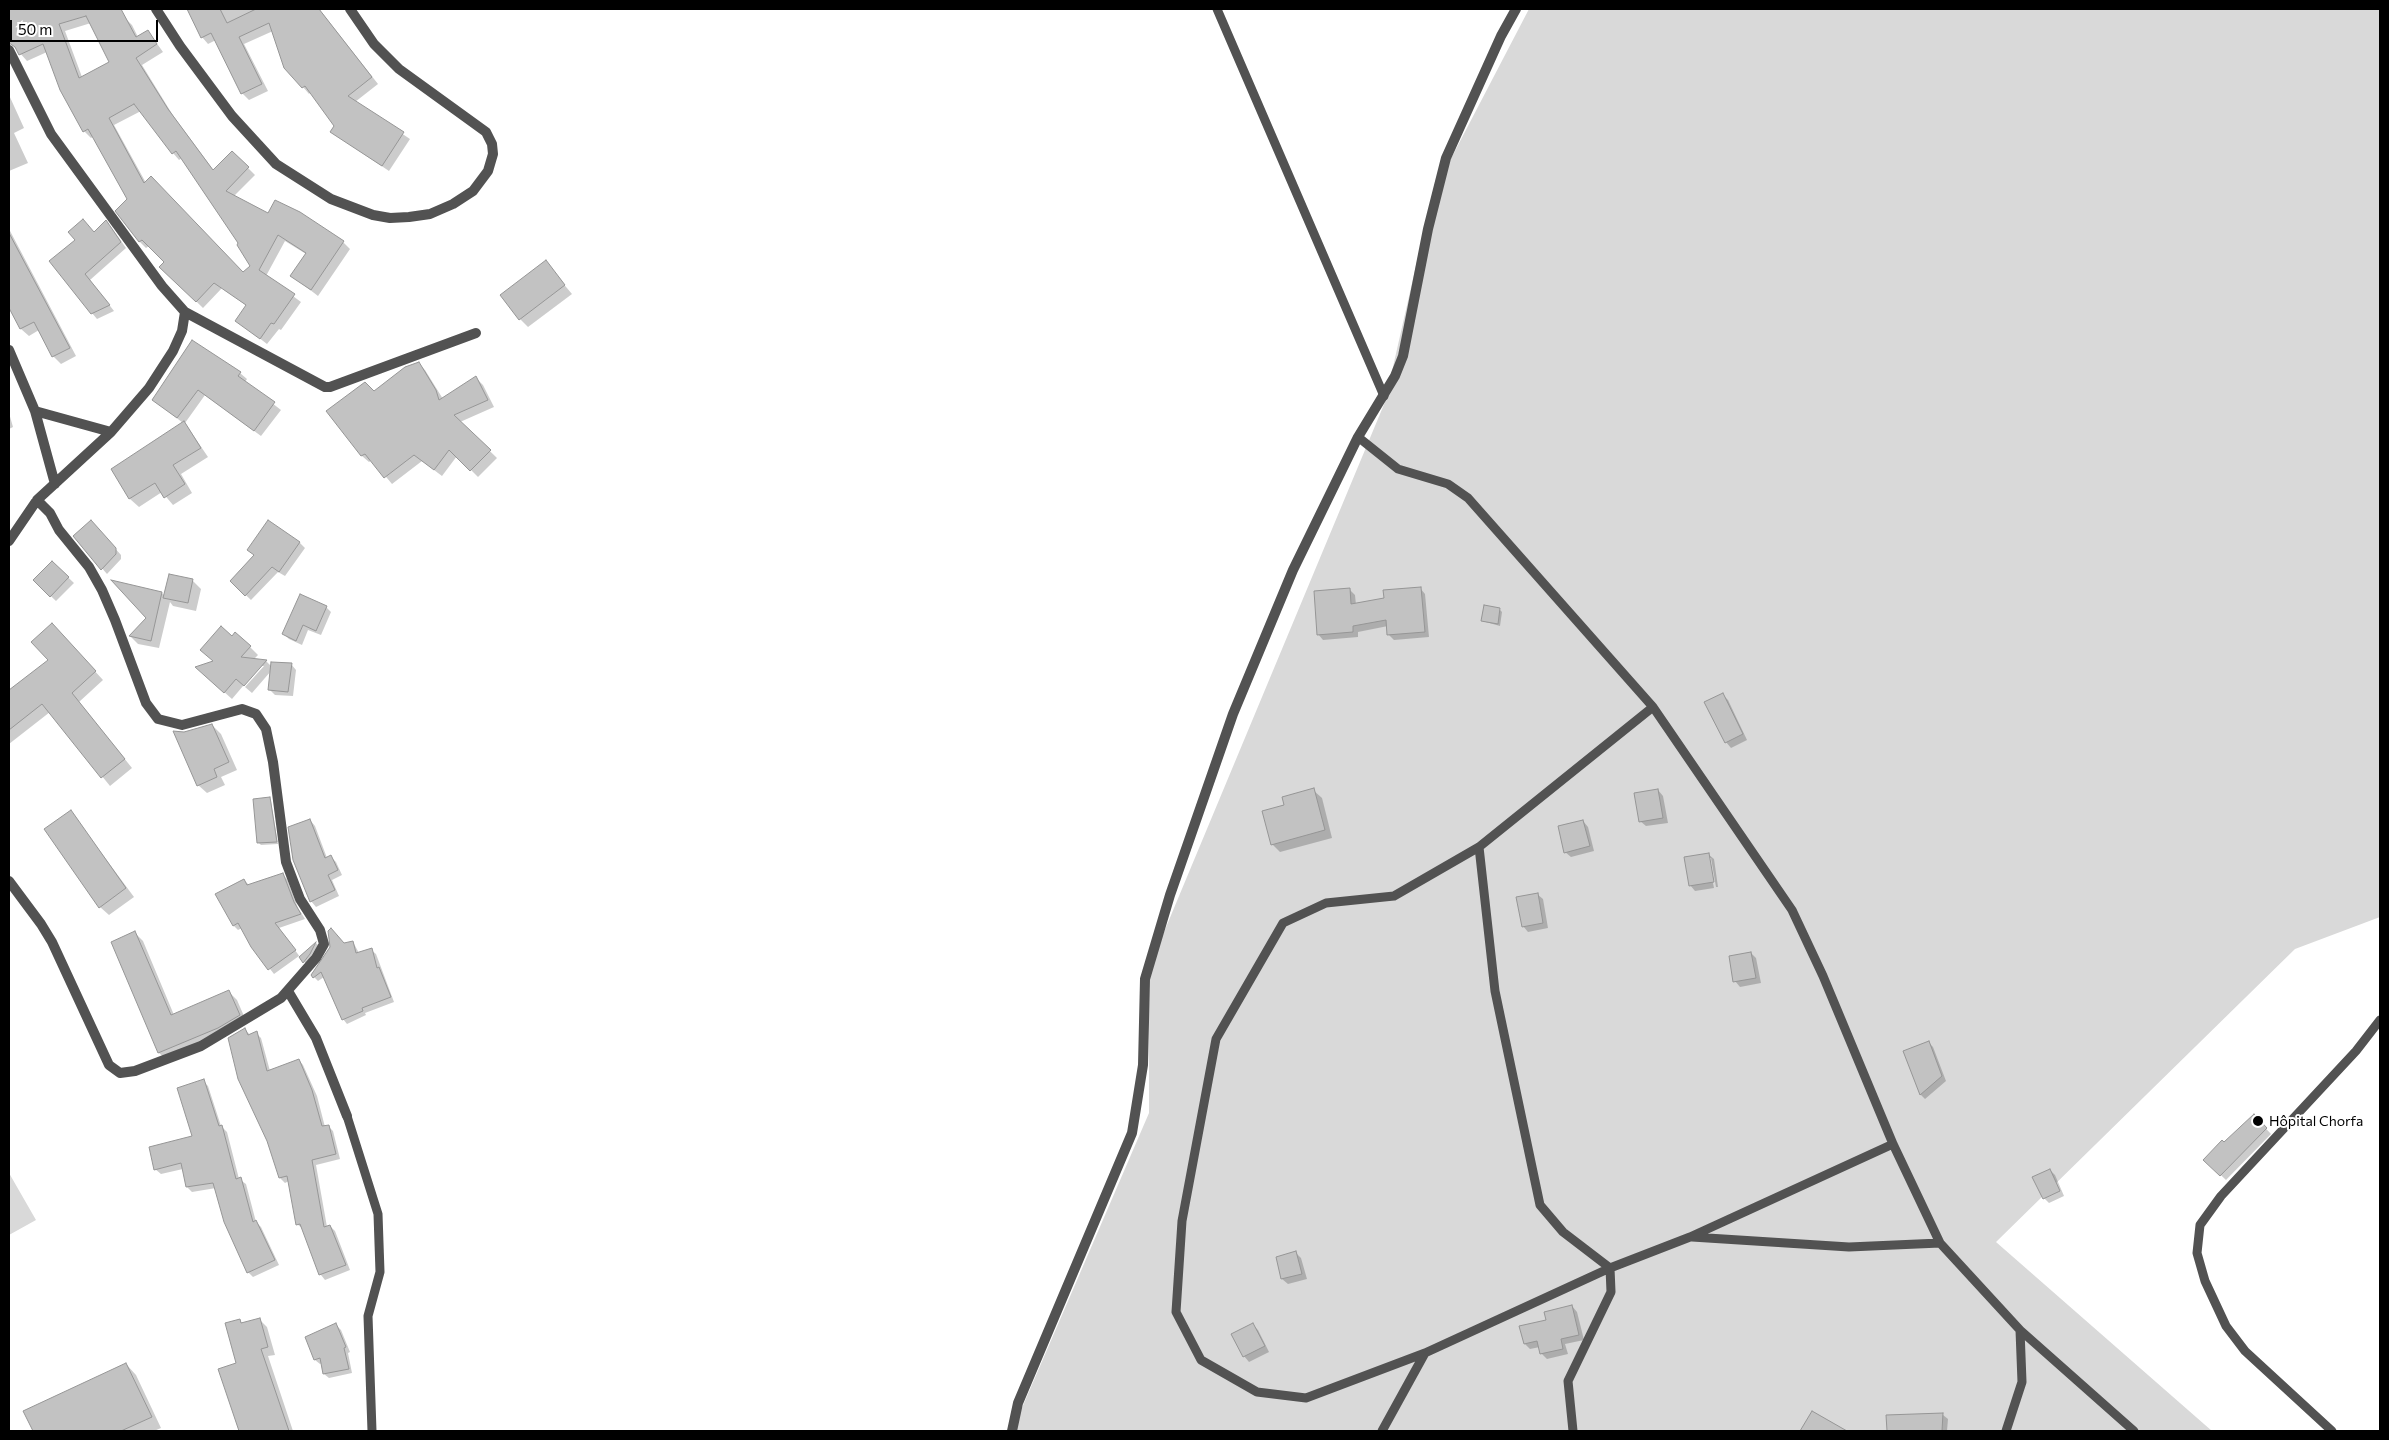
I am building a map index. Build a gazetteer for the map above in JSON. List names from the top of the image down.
{
  "places": ["Hôpital Chorfa"],
  "scale_bar": "50 m"
}
